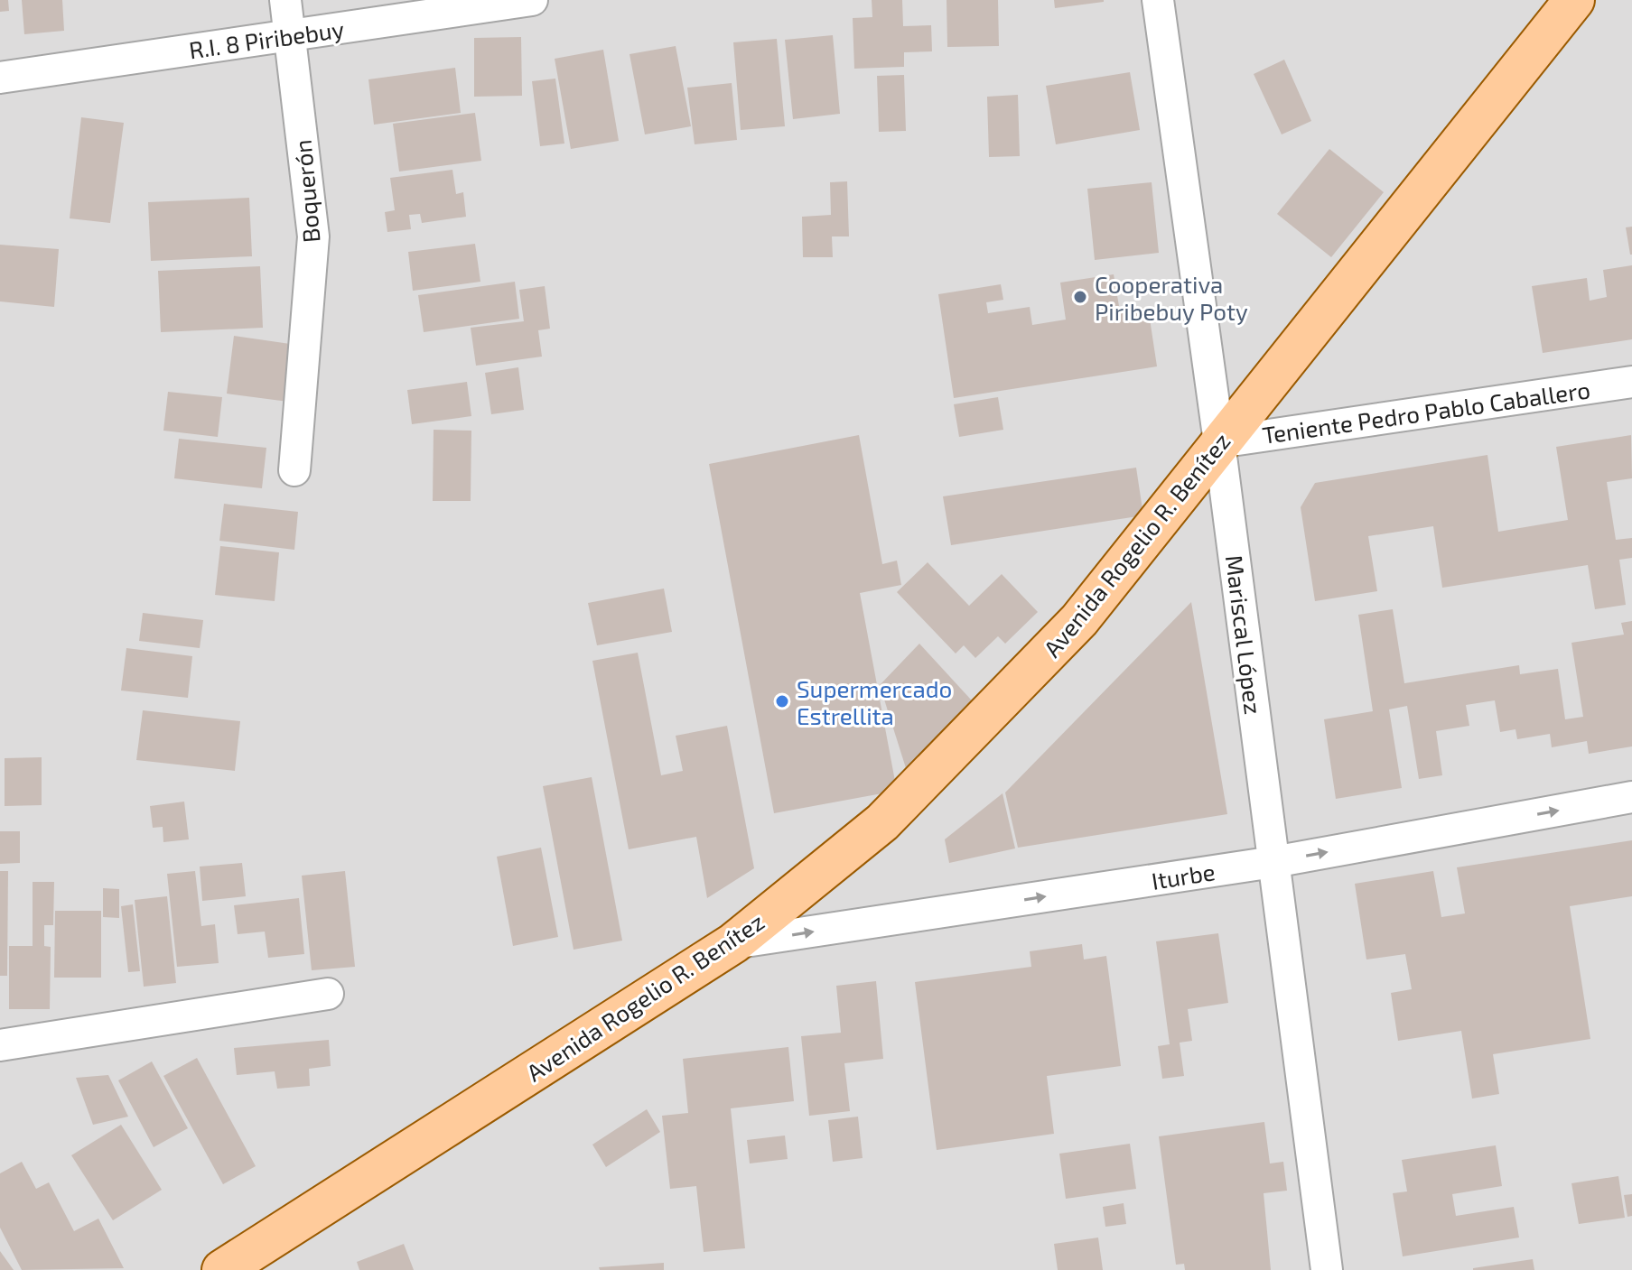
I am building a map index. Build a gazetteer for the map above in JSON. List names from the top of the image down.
{
  "streets": {
    "main road": ["Avenida Rogelio R. Benítez"],
    "street": [
      "R.I. 8 Piribebuy",
      "Boquerón",
      "Teniente Pedro Pablo Caballero",
      "Mariscal López",
      "Iturbe"
    ]
  },
  "crossings": [
    ["R.I. 8 Piribebuy", "Boquerón"],
    ["Teniente Pedro Pablo Caballero", "Avenida Rogelio R. Benítez"],
    ["Teniente Pedro Pablo Caballero", "Mariscal López"],
    ["Avenida Rogelio R. Benítez", "Mariscal López"],
    ["Avenida Rogelio R. Benítez", "Iturbe"],
    ["Mariscal López", "Iturbe"]
  ],
  "one_way": ["Iturbe"],
  "places": ["Cooperativa Piribebuy Poty", "Supermercado Estrellita"]
}
